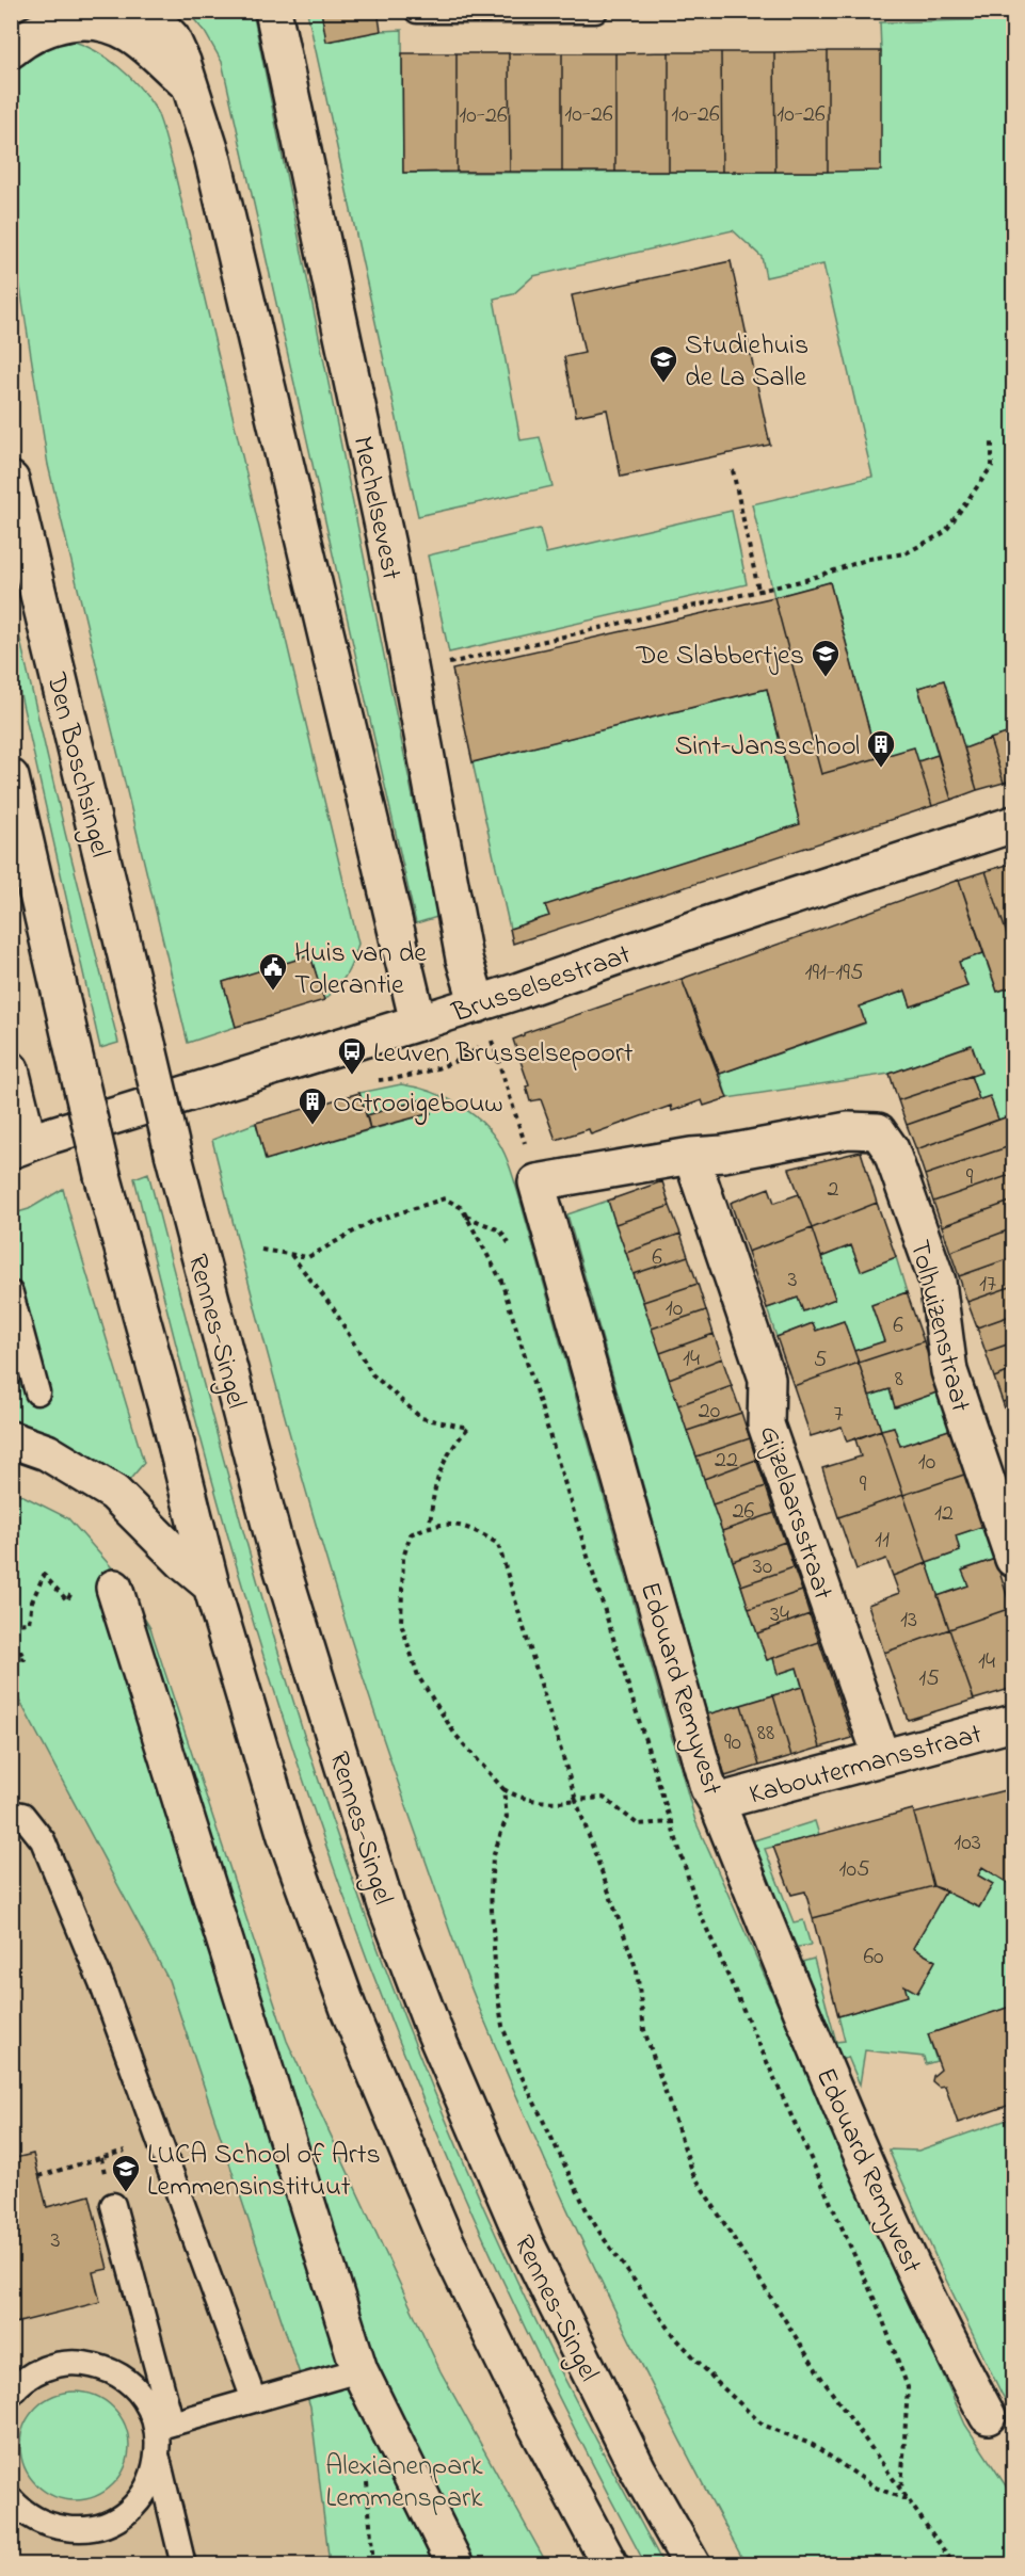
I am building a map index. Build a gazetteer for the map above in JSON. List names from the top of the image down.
{
  "streets": {
    "main road": [
      "Mechelsevest",
      "Den Boschsingel",
      "Brusselsestraat",
      "Tolhuizenstraat",
      "Rennes-Singel",
      "Gijzelaarsstraat",
      "Edouard Remyvest",
      "Kaboutermansstraat"
    ]
  },
  "crossings": [
    ["Mechelsevest", "Brusselsestraat"],
    ["Den Boschsingel", "Rennes-Singel"],
    ["Tolhuizenstraat", "Gijzelaarsstraat"],
    ["Tolhuizenstraat", "Edouard Remyvest"],
    ["Gijzelaarsstraat", "Kaboutermansstraat"],
    ["Edouard Remyvest", "Kaboutermansstraat"]
  ],
  "parks": ["Alexianenpark Lemmenspark"],
  "places": {
    "school or university": ["Studiehuis de La Salle", "De Slabbertjes", "LUCA School of Arts Lemmensinstituut"],
    "building": ["Sint-Jansschool", "Octrooigebouw"],
    "public building": ["Huis van de Tolerantie"],
    "bus stop": ["Leuven Brusselsepoort"]
  },
  "house_numbers": [
    "10-26",
    "10-26",
    "10-26",
    "10-26",
    "191-195",
    "9",
    "2",
    "6",
    "3",
    "17",
    "10",
    "6",
    "14",
    "5",
    "8",
    "20",
    "7",
    "22",
    "10",
    "9",
    "26",
    "12",
    "11",
    "30",
    "34",
    "13",
    "14",
    "15",
    "88",
    "90",
    "103",
    "105",
    "60",
    "3"
  ]
}
